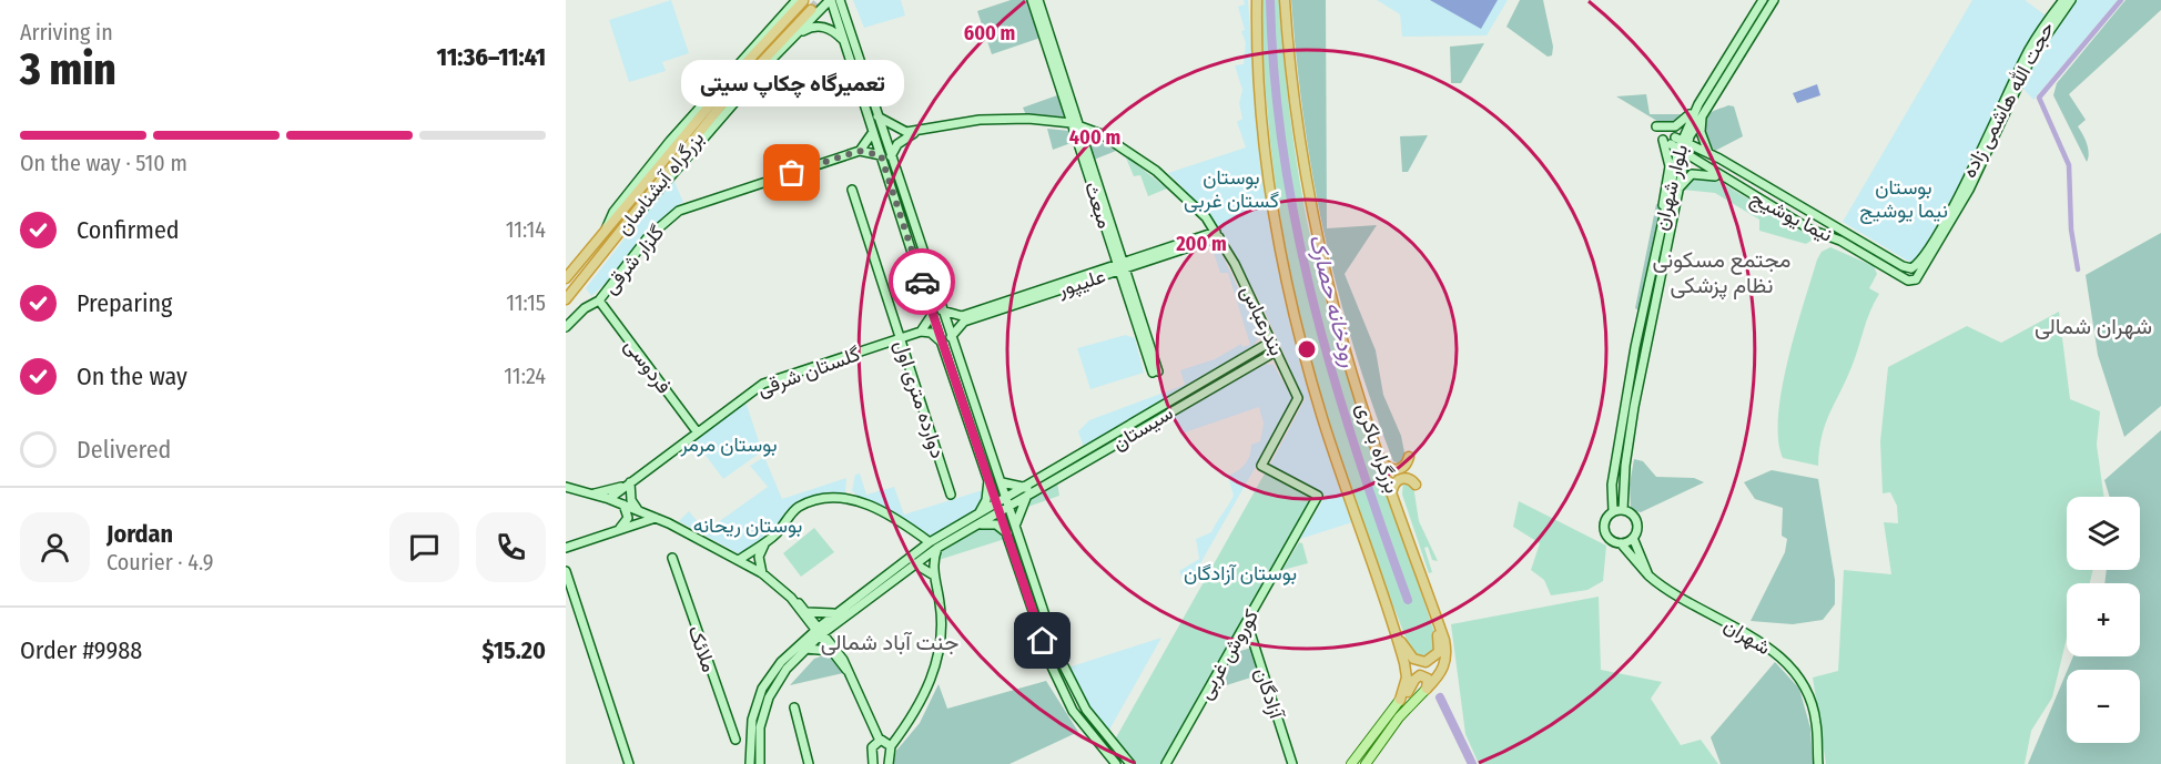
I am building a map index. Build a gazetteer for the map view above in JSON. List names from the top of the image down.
{
  "streets": {
    "highway": ["بزرگراه آبشناسان", "بزرگراه باکری"],
    "street": [
      "حجت الله هاشمی زاده",
      "بلوار شهران",
      "مبعث",
      "نیما یوشیج",
      "گلزار شرقی",
      "علیپور",
      "بندرعباس",
      "فردوسی",
      "گلستان شرقی",
      "دوارده متری اول",
      "سیستان",
      "شهران",
      "ملائک",
      "کوروش غربی",
      "آزادگان"
    ]
  },
  "crossings": [
    ["حجت الله هاشمی زاده", "نیما یوشیج"],
    ["بلوار شهران", "نیما یوشیج"],
    ["بلوار شهران", "شهران"],
    ["مبعث", "علیپور"],
    ["مبعث", "بندرعباس"],
    ["گلزار شرقی", "فردوسی"],
    ["علیپور", "بندرعباس"],
    ["بندرعباس", "سیستان"],
    ["بندرعباس", "کوروش غربی"],
    ["فردوسی", "گلستان شرقی"],
    ["گلستان شرقی", "دوارده متری اول"],
    ["کوروش غربی", "آزادگان"]
  ],
  "districts": ["مجتمع مسکونی نظام پزشکی", "شهران شمالی", "جنت‌ آباد شمالی"],
  "water": ["رودخانه حصارک"],
  "parks": [
    "بوستان گستان غربی",
    "بوستان نیما یوشیج",
    "بوستان مرمر",
    "بوستان ریحانه",
    "بوستان آزادگان"
  ],
  "places": ["تعمیرگاه چکاپ سیتی"],
  "page": {
    "heading": ["3 min", "Arriving in", "11:36–11:41"],
    "panel": [
      "Jordan",
      "Courier · 4.9",
      "Order #9988",
      "$15.20"
    ],
    "bubble": "تعمیرگاه چکاپ سیتی",
    "bar": "On the way · 510 m",
    "list": [
      ["Confirmed", "11:14"],
      ["Preparing", "11:15"],
      ["On the way", "11:24"],
      "Delivered"
    ],
    "map_buttons": ["+", "−"]
  },
  "rings": ["600 m", "400 m", "200 m"]
}
